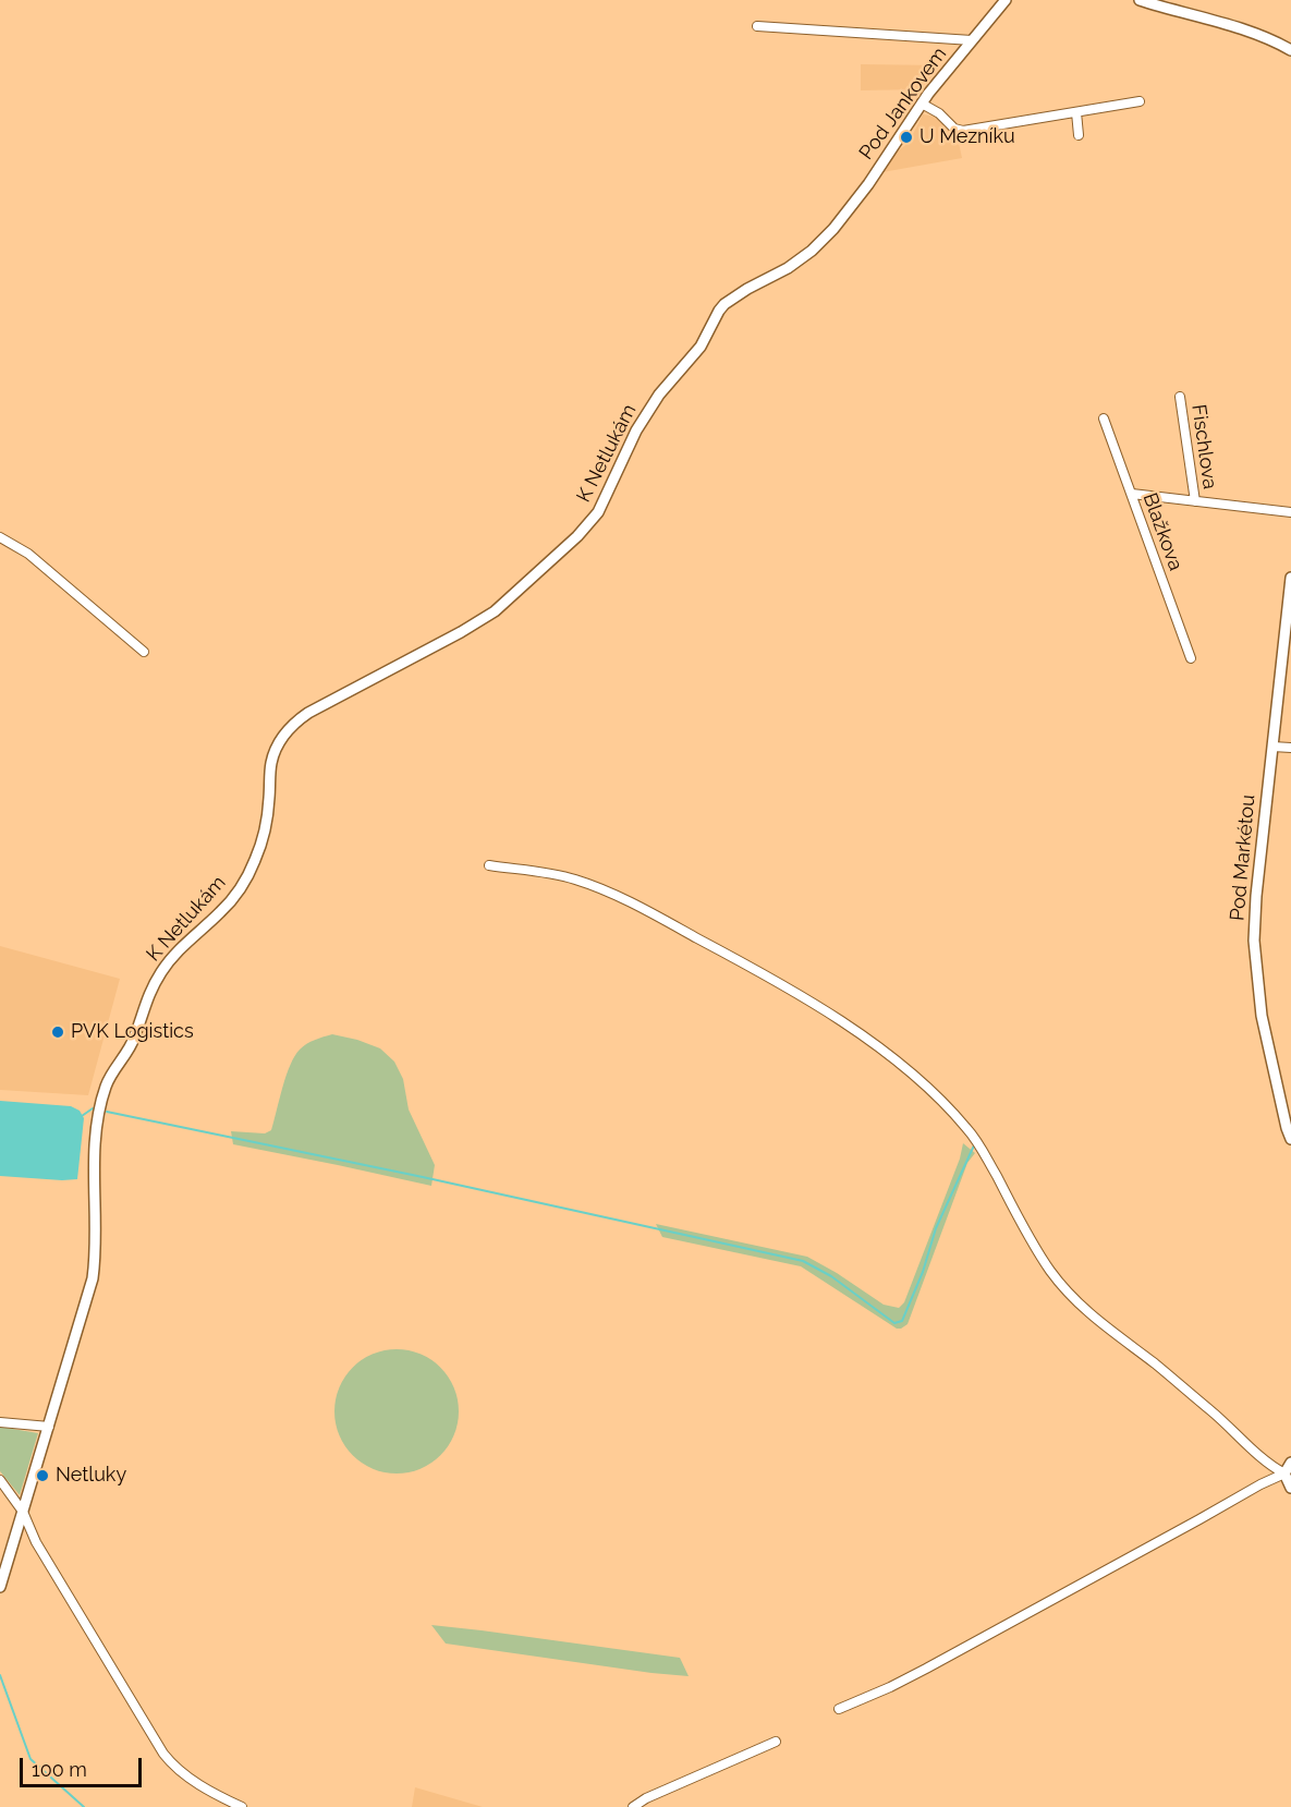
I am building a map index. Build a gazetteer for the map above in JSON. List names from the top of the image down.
{
  "streets": {
    "street": [
      "Pod Jankovem",
      "Fischlova",
      "K Netlukám",
      "Blažkova",
      "Pod Markétou"
    ]
  },
  "crossings": [
    ["Pod Jankovem", "K Netlukám"]
  ],
  "places": ["U Mezníku", "PVK Logistics", "Netluky"],
  "scale_bar": "100 m"
}
